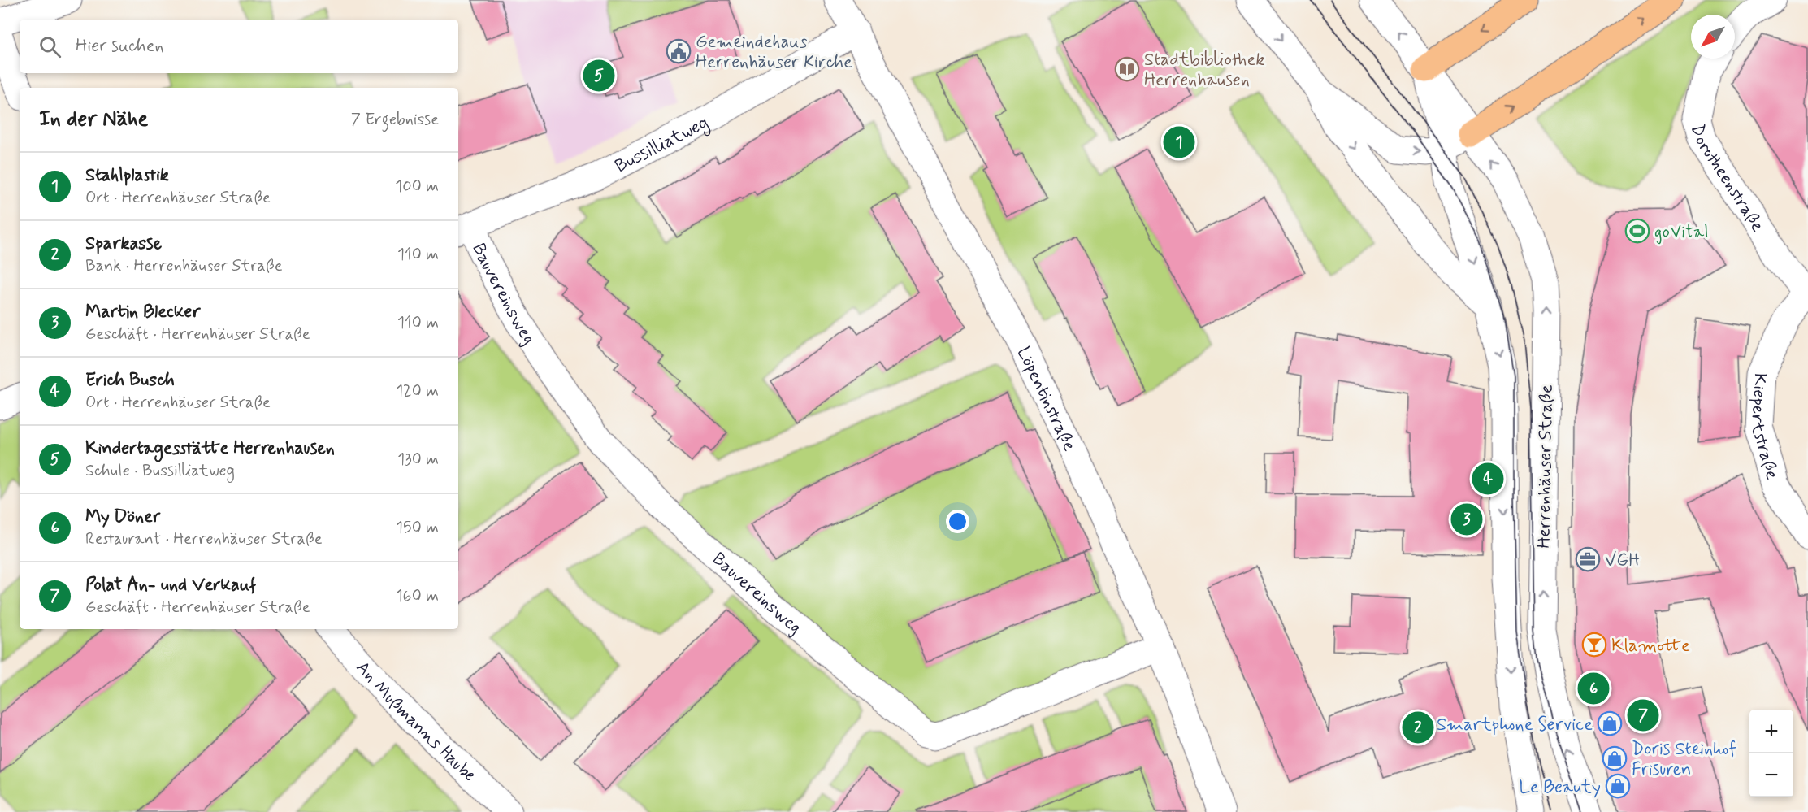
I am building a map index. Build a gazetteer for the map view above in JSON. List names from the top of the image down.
{
  "streets": {
    "street": [
      "Bussilliatweg",
      "Dorotheenstraße",
      "Bauvereinsweg",
      "Löpentinstraße",
      "Kiepertstraße",
      "Herrenhäuser Straße",
      "An Mußmanns Haube"
    ]
  },
  "crossings": [
    ["Bussilliatweg", "Bauvereinsweg"],
    ["Bussilliatweg", "Löpentinstraße"],
    ["Dorotheenstraße", "Kiepertstraße"],
    ["Bauvereinsweg", "Löpentinstraße"]
  ],
  "places": {
    "public building": ["Gemeindehaus Herrenhäuser Kirche"],
    "library": ["Stadtbibliothek Herrenhausen"],
    "sports": ["goVital"],
    "office": ["VGH"],
    "bar": ["Klamotte"],
    "shop": ["Smartphone Service", "Doris Steinhof Frisuren", "Le Beauty"]
  },
  "north": "bottom left",
  "page": {
    "search": "Hier suchen",
    "pins": [
      "5",
      "1",
      "4",
      "3",
      "6",
      "7",
      "2"
    ],
    "heading": ["In der Nähe", "7 Ergebnisse"],
    "list": [
      {
        "mark": "1",
        "name": "Stahlplastik",
        "note": "Ort · Herrenhäuser Straße",
        "value": "100 m"
      },
      {
        "mark": "2",
        "name": "Sparkasse",
        "note": "Bank · Herrenhäuser Straße",
        "value": "110 m"
      },
      {
        "mark": "3",
        "name": "Martin Blecker",
        "note": "Geschäft · Herrenhäuser Straße",
        "value": "110 m"
      },
      {
        "mark": "4",
        "name": "Erich Busch",
        "note": "Ort · Herrenhäuser Straße",
        "value": "120 m"
      },
      {
        "mark": "5",
        "name": "Kindertagesstätte Herrenhausen",
        "note": "Schule · Bussilliatweg",
        "value": "130 m"
      },
      {
        "mark": "6",
        "name": "My Döner",
        "note": "Restaurant · Herrenhäuser Straße",
        "value": "150 m"
      },
      {
        "mark": "7",
        "name": "Polat An- und Verkauf",
        "note": "Geschäft · Herrenhäuser Straße",
        "value": "160 m"
      }
    ],
    "map_buttons": ["+", "−"]
  }
}
